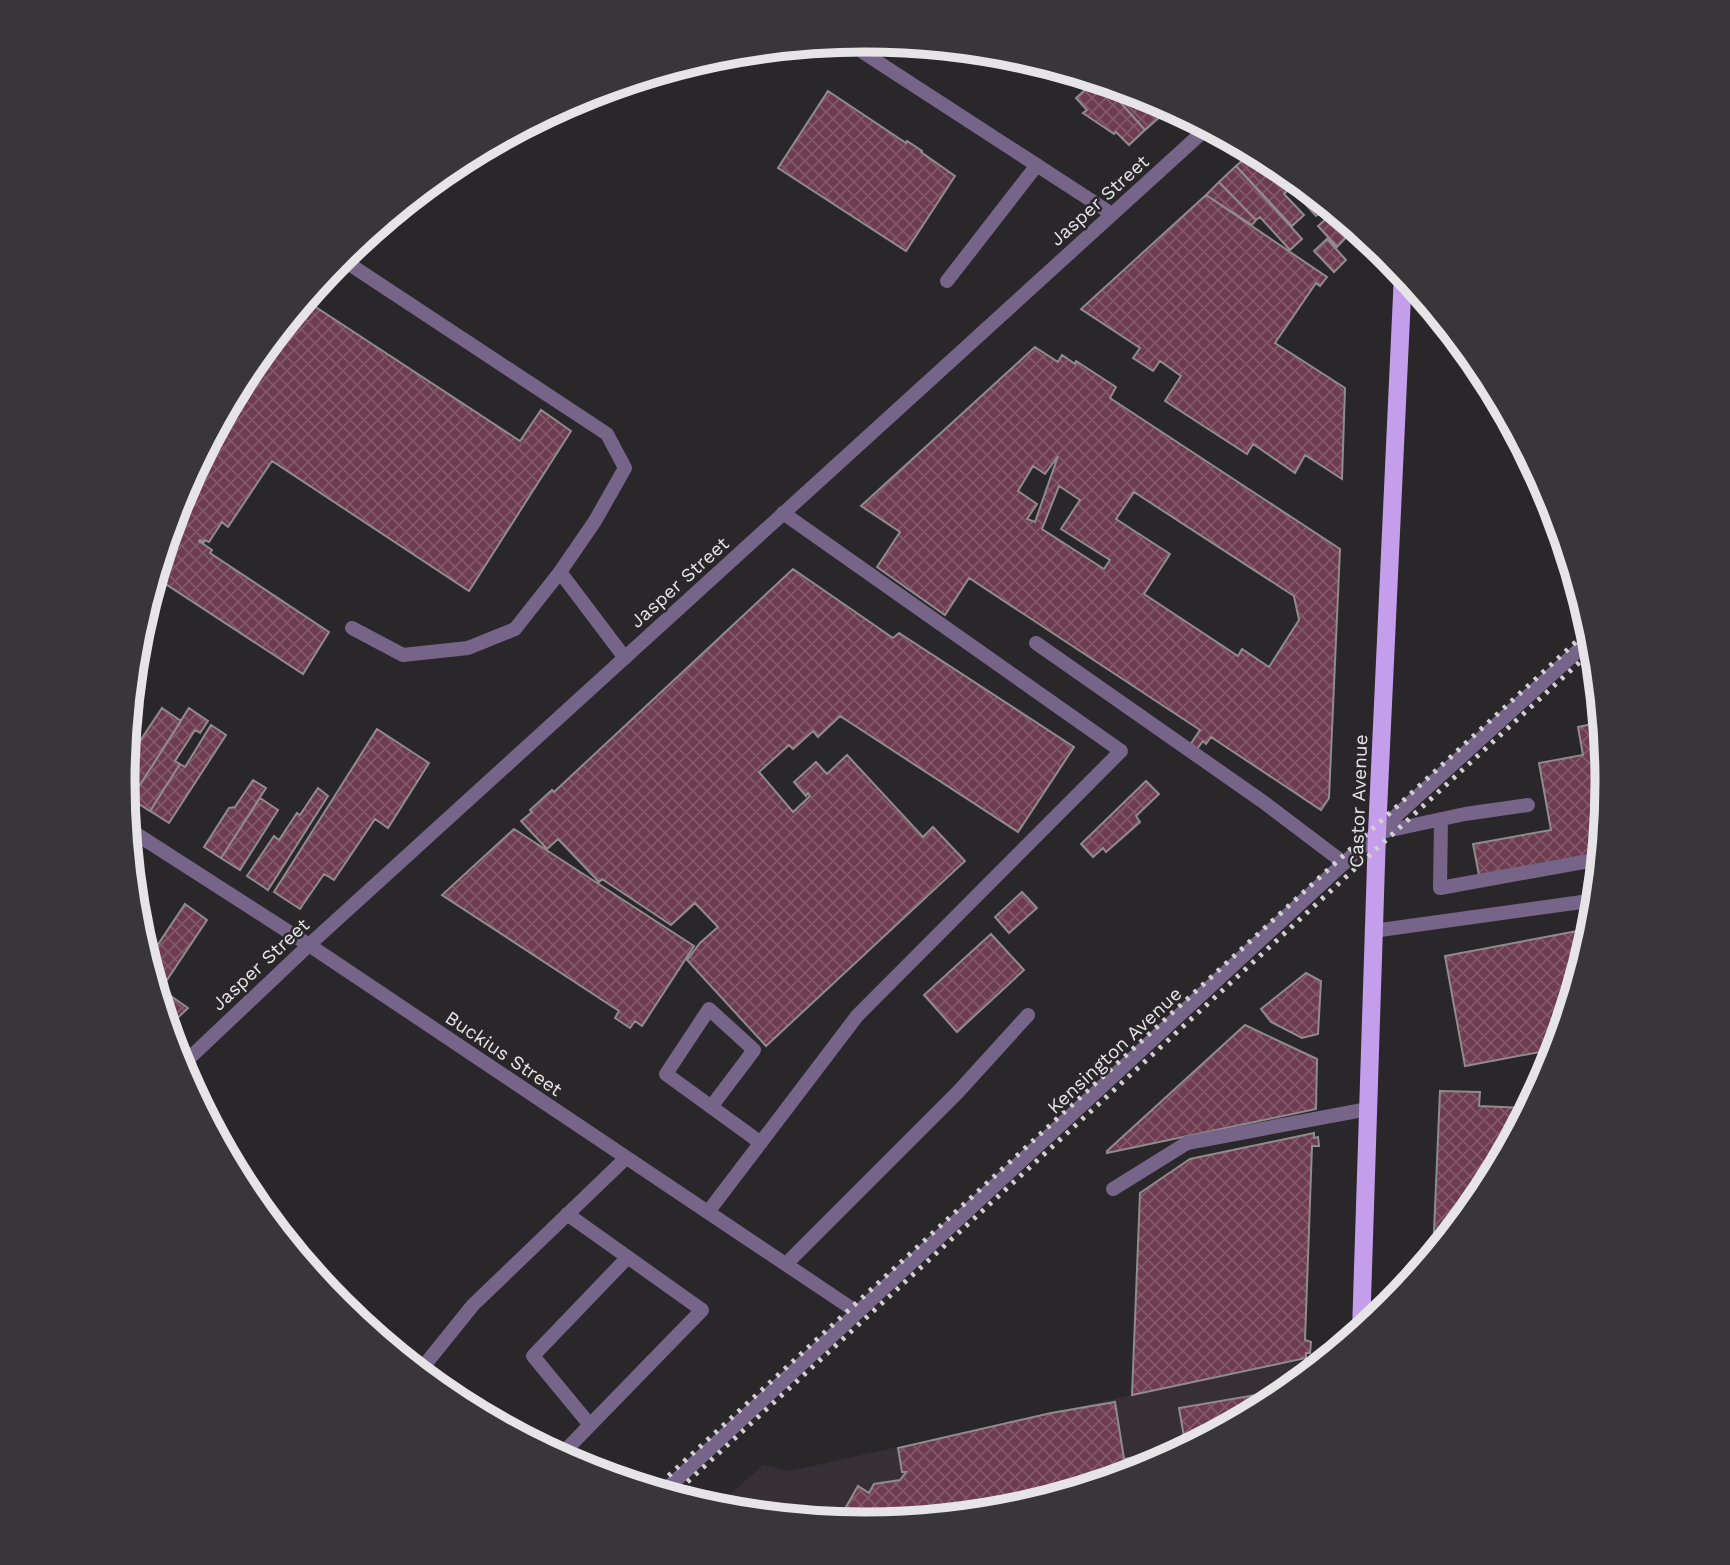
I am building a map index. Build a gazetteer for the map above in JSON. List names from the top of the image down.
{
  "streets": {
    "main road": ["Castor Avenue"],
    "street": ["Jasper Street", "Kensington Avenue", "Buckius Street"]
  },
  "crossings": [
    ["Jasper Street", "Buckius Street"],
    ["Castor Avenue", "Kensington Avenue"],
    ["Kensington Avenue", "Buckius Street"]
  ]
}
